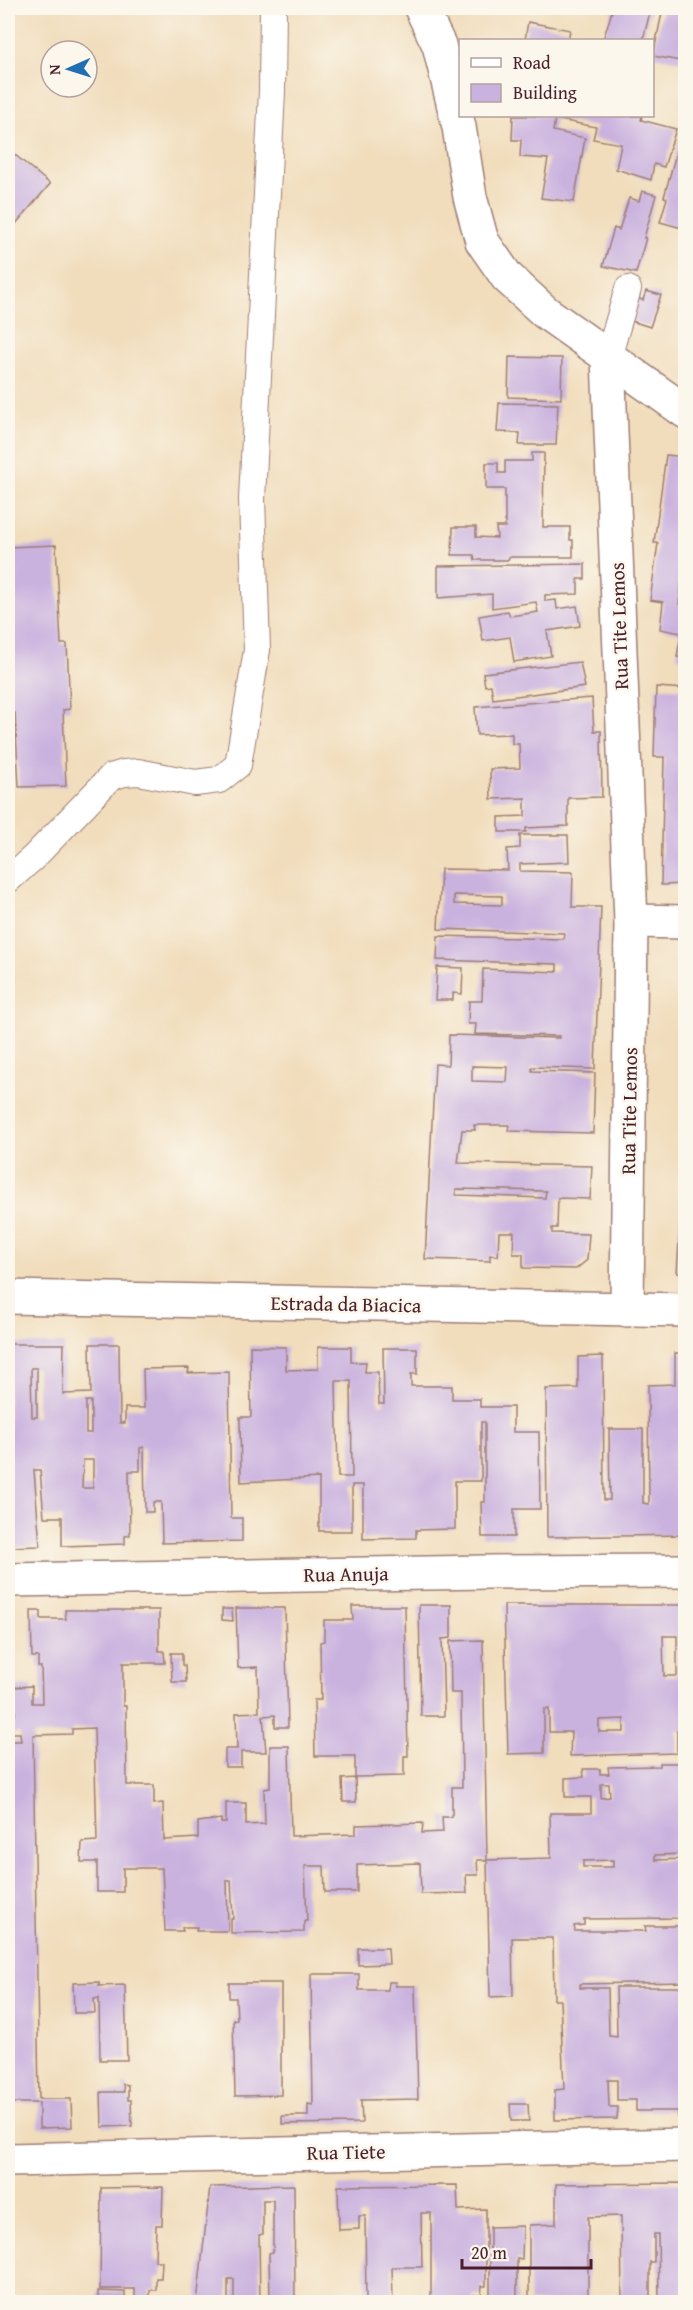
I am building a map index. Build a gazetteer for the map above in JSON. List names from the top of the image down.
{
  "streets": {
    "street": [
      "Rua Tite Lemos",
      "Estrada da Biacica",
      "Rua Anuja",
      "Rua Tiete"
    ]
  },
  "crossings": [
    ["Rua Tite Lemos", "Estrada da Biacica"]
  ],
  "legend": ["Road", "Building"],
  "scale_bar": "20 m",
  "north": "left"
}
